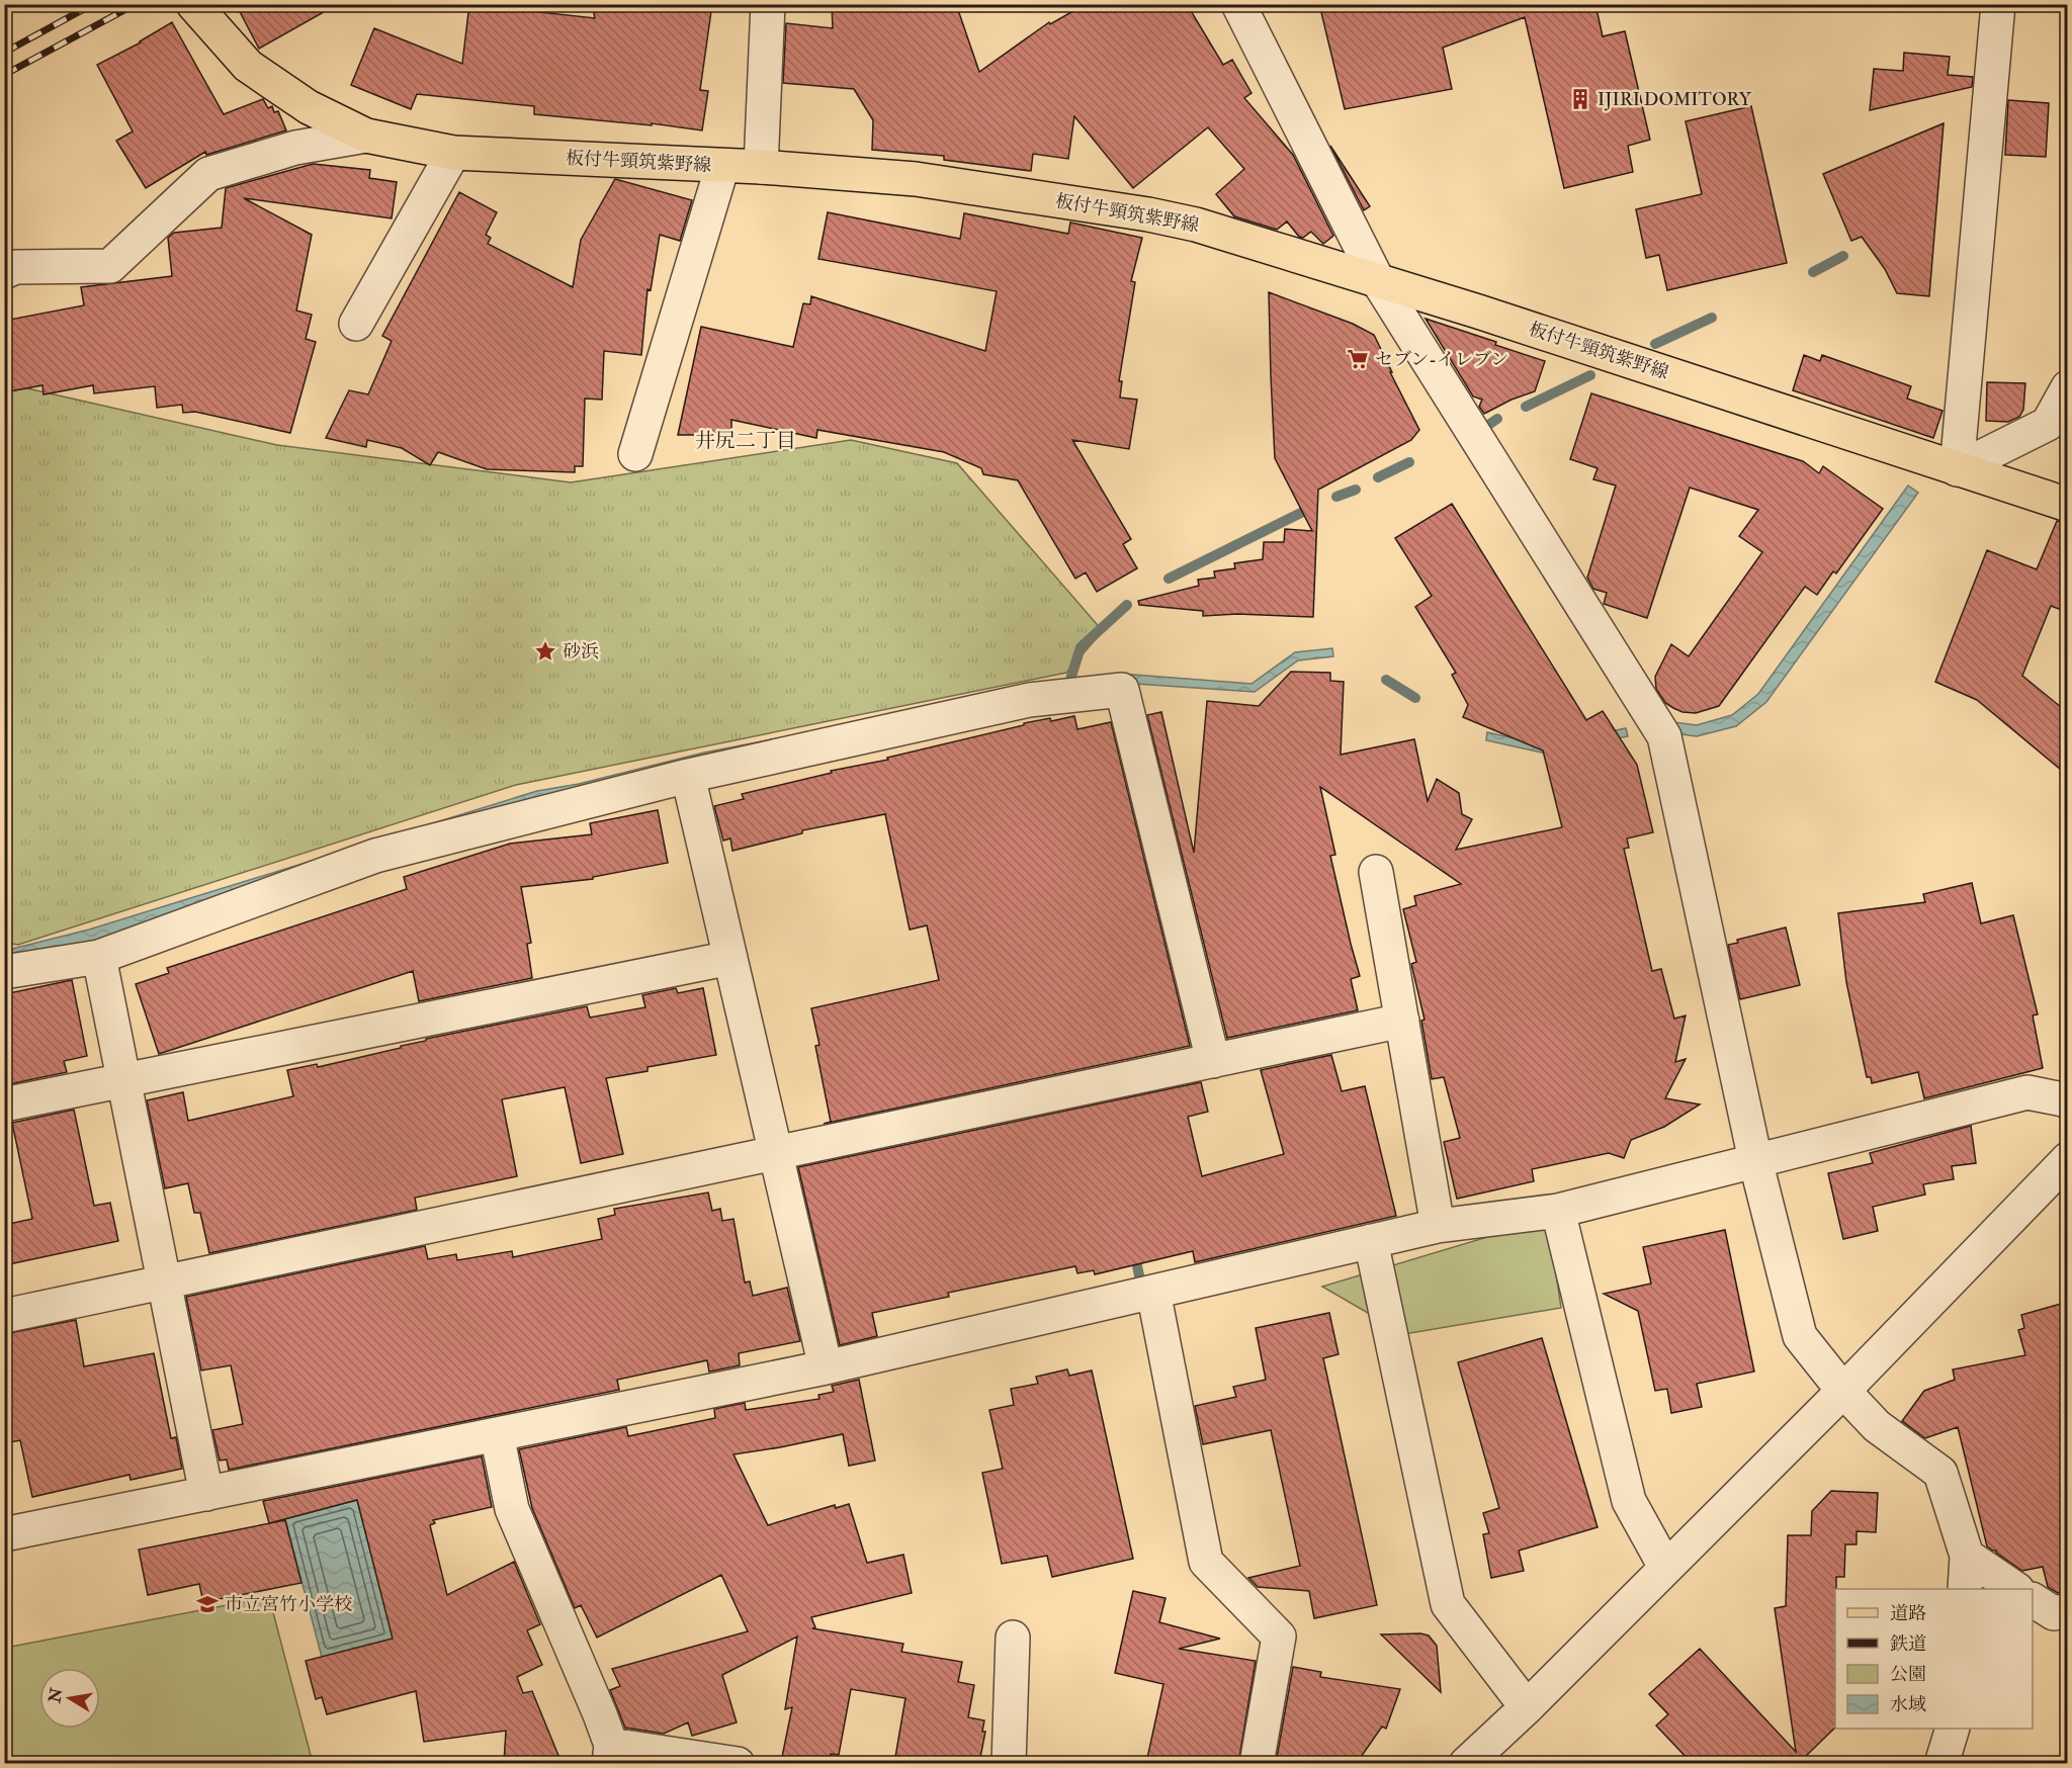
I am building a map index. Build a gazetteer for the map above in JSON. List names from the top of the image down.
{
  "streets": {
    "main road": ["板付牛頸筑紫野線"]
  },
  "districts": ["井尻二丁目"],
  "places": {
    "building": ["IJIRI DOMITORY"],
    "supermarket": ["セブン-イレブン"],
    "place": ["砂浜"],
    "school or university": ["市立宮竹小学校"]
  },
  "legend": [
    "道路",
    "鉄道",
    "公園",
    "水域"
  ],
  "north": "left"
}
